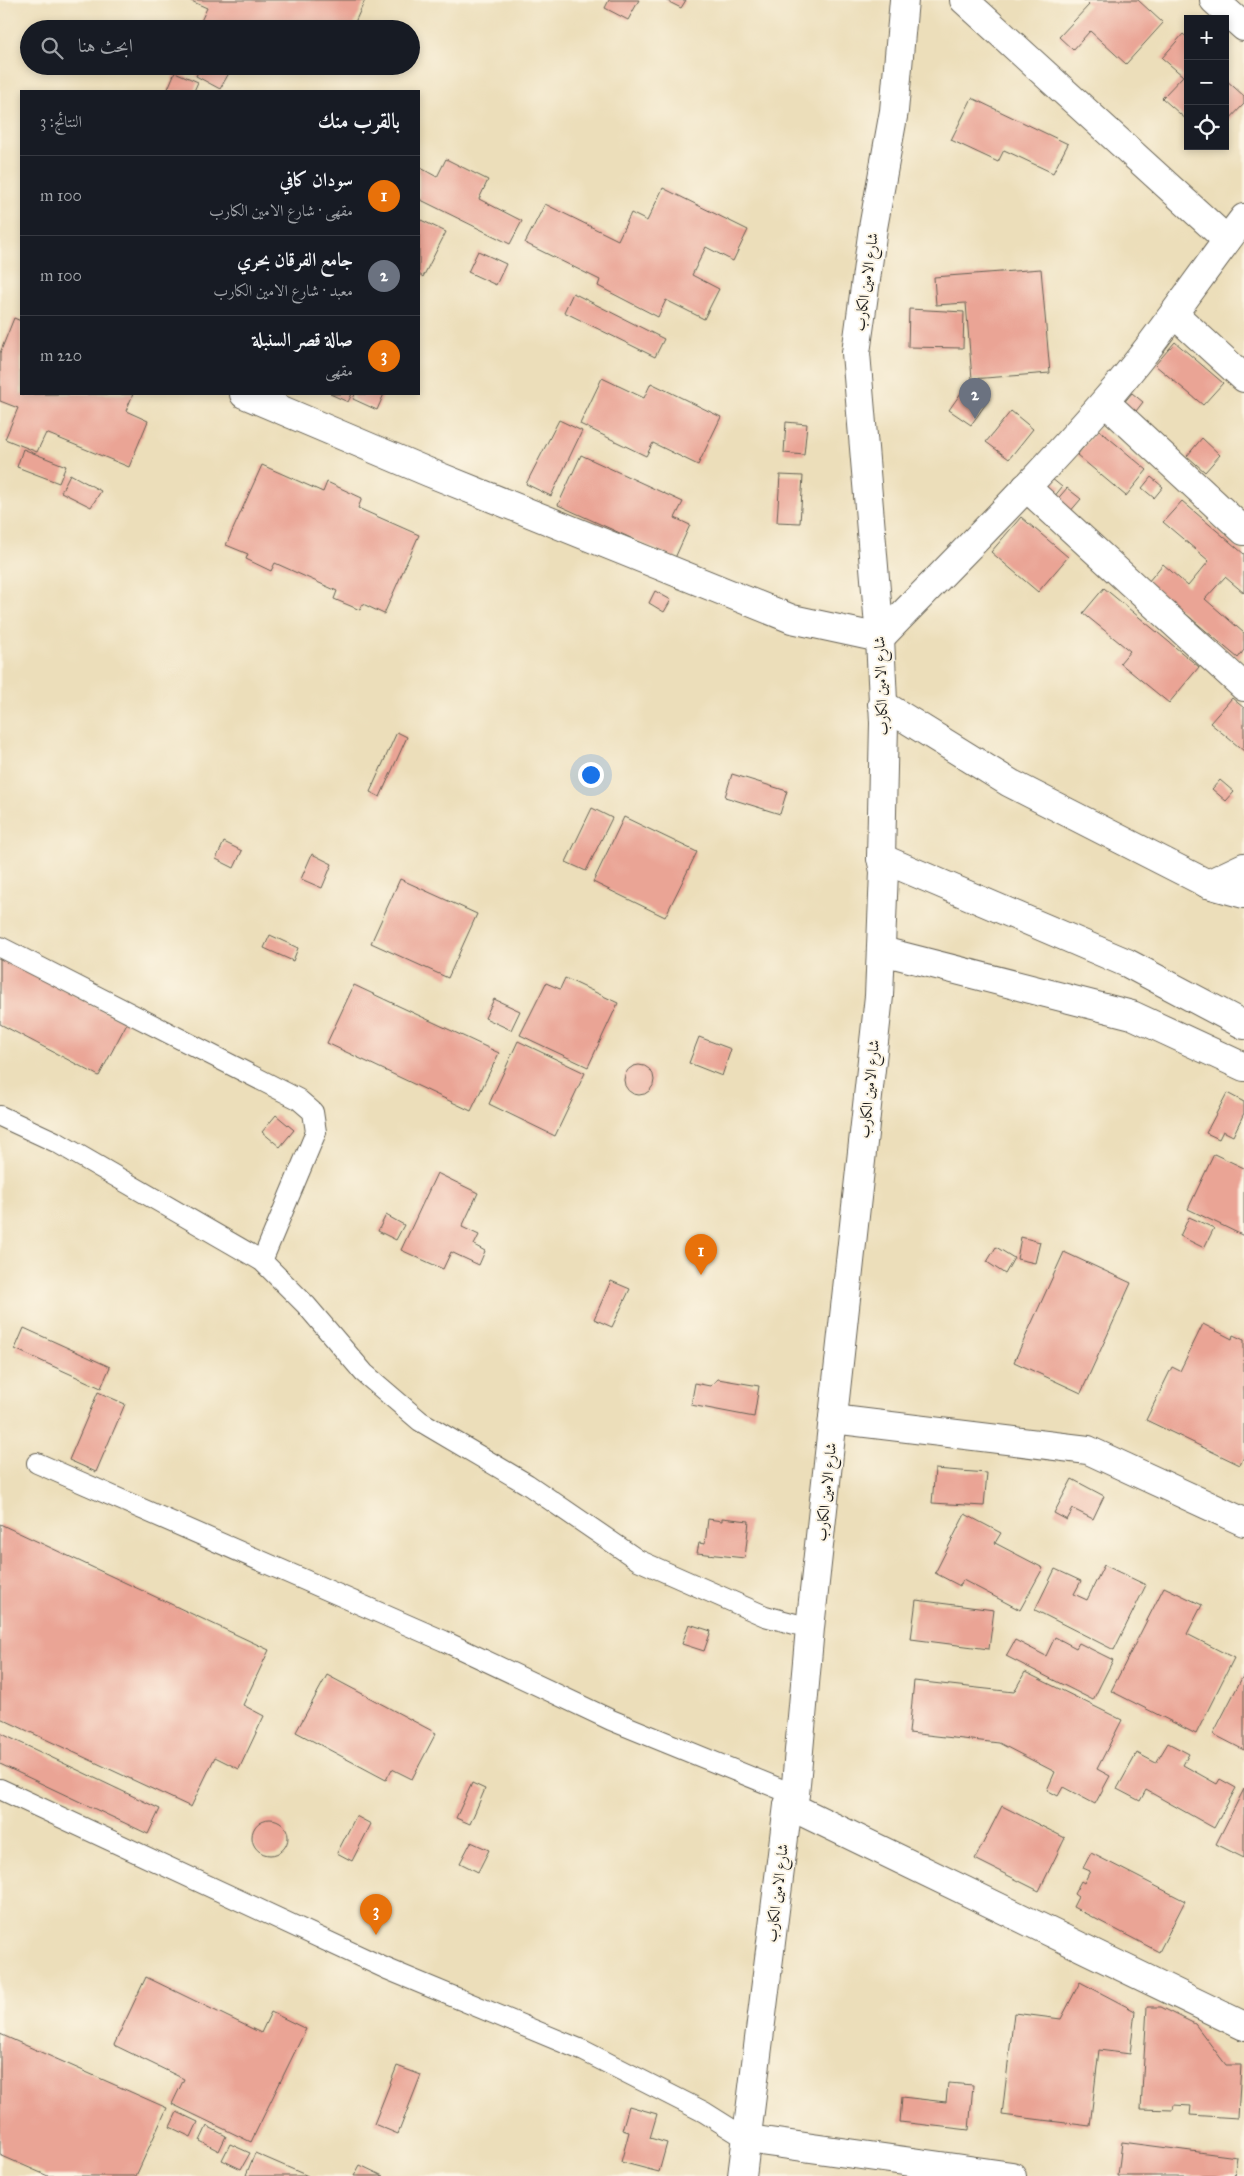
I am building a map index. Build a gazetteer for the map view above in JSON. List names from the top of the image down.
{
  "streets": {
    "street": ["شارع الامين الكارب"]
  },
  "page": {
    "map_buttons": ["+", "−"],
    "search": "ابحث هنا",
    "heading": ["بالقرب منك", "النتائج: 3"],
    "list": [
      {
        "mark": "1",
        "name": "سودان كافي",
        "note": "مقهى · شارع الامين الكارب",
        "value": "100 m"
      },
      {
        "mark": "2",
        "name": "جامع الفرقان بحري",
        "note": "معبد · شارع الامين الكارب",
        "value": "100 m"
      },
      {
        "mark": "3",
        "name": "صالة قصر السنبلة",
        "note": "مقهى",
        "value": "220 m"
      }
    ],
    "pins": ["2", "1", "3"]
  }
}
